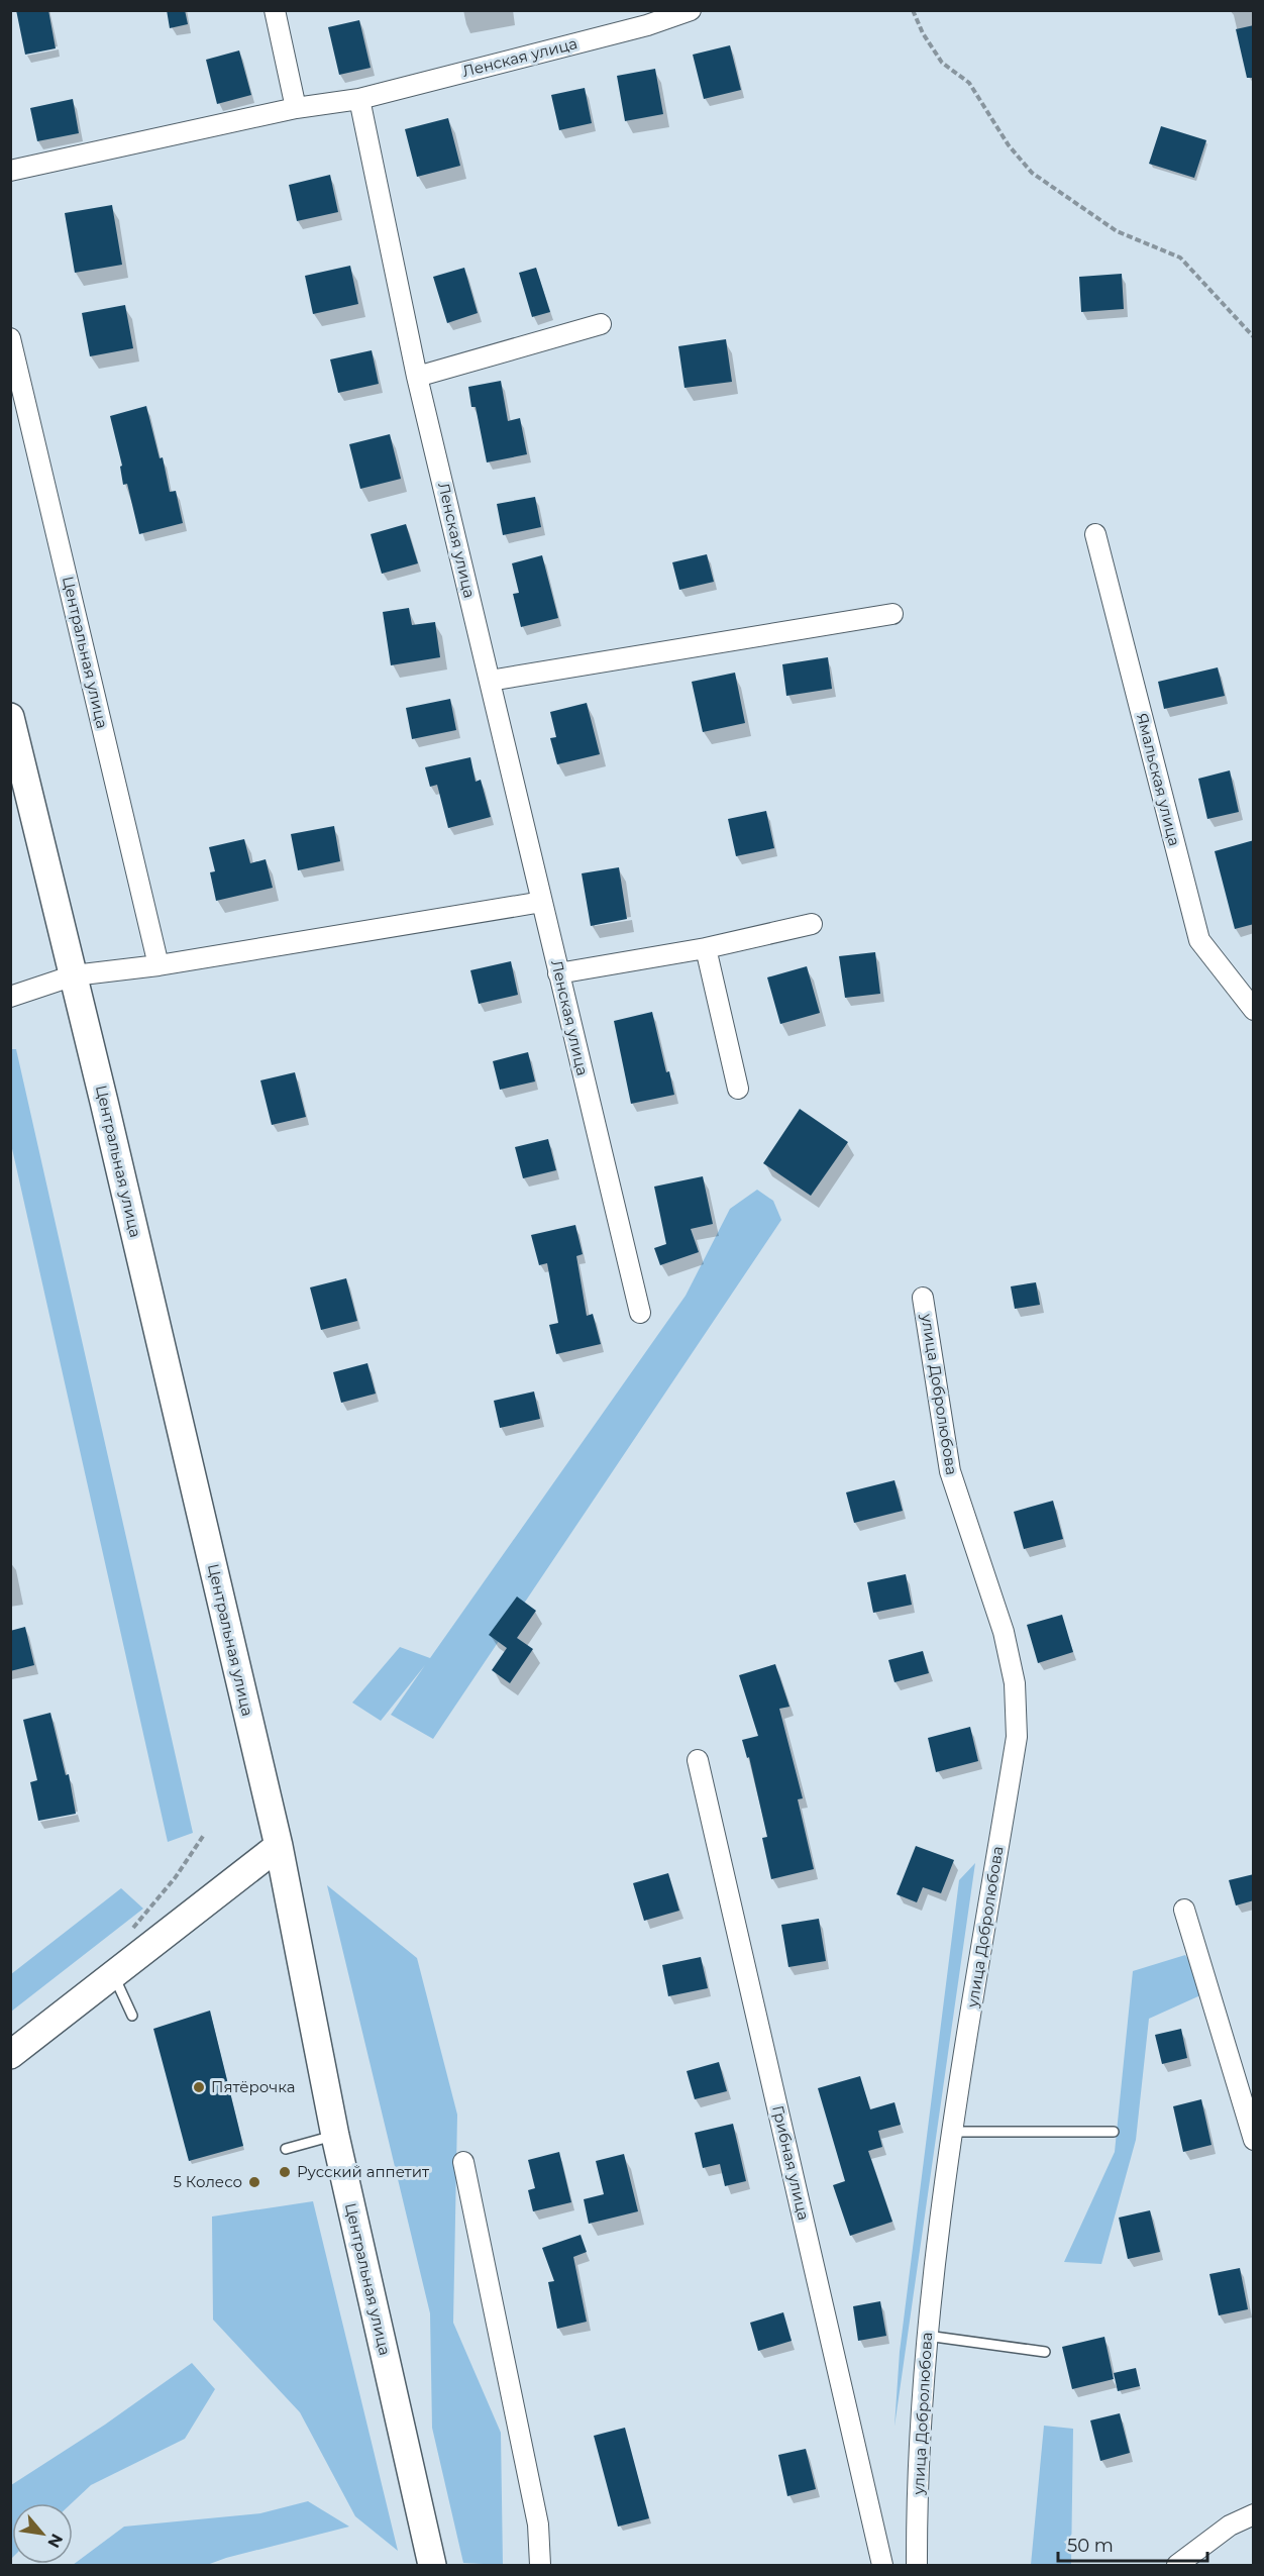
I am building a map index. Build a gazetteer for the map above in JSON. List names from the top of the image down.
{
  "streets": {
    "main road": ["Центральная улица"],
    "street": [
      "Ленская улица",
      "Ямальская улица",
      "улица Добролюбова",
      "Грибная улица"
    ]
  },
  "places": ["Пятёрочка", "Русский аппетит", "5 Колесо"],
  "scale_bar": "50 m",
  "north": "bottom right"
}
